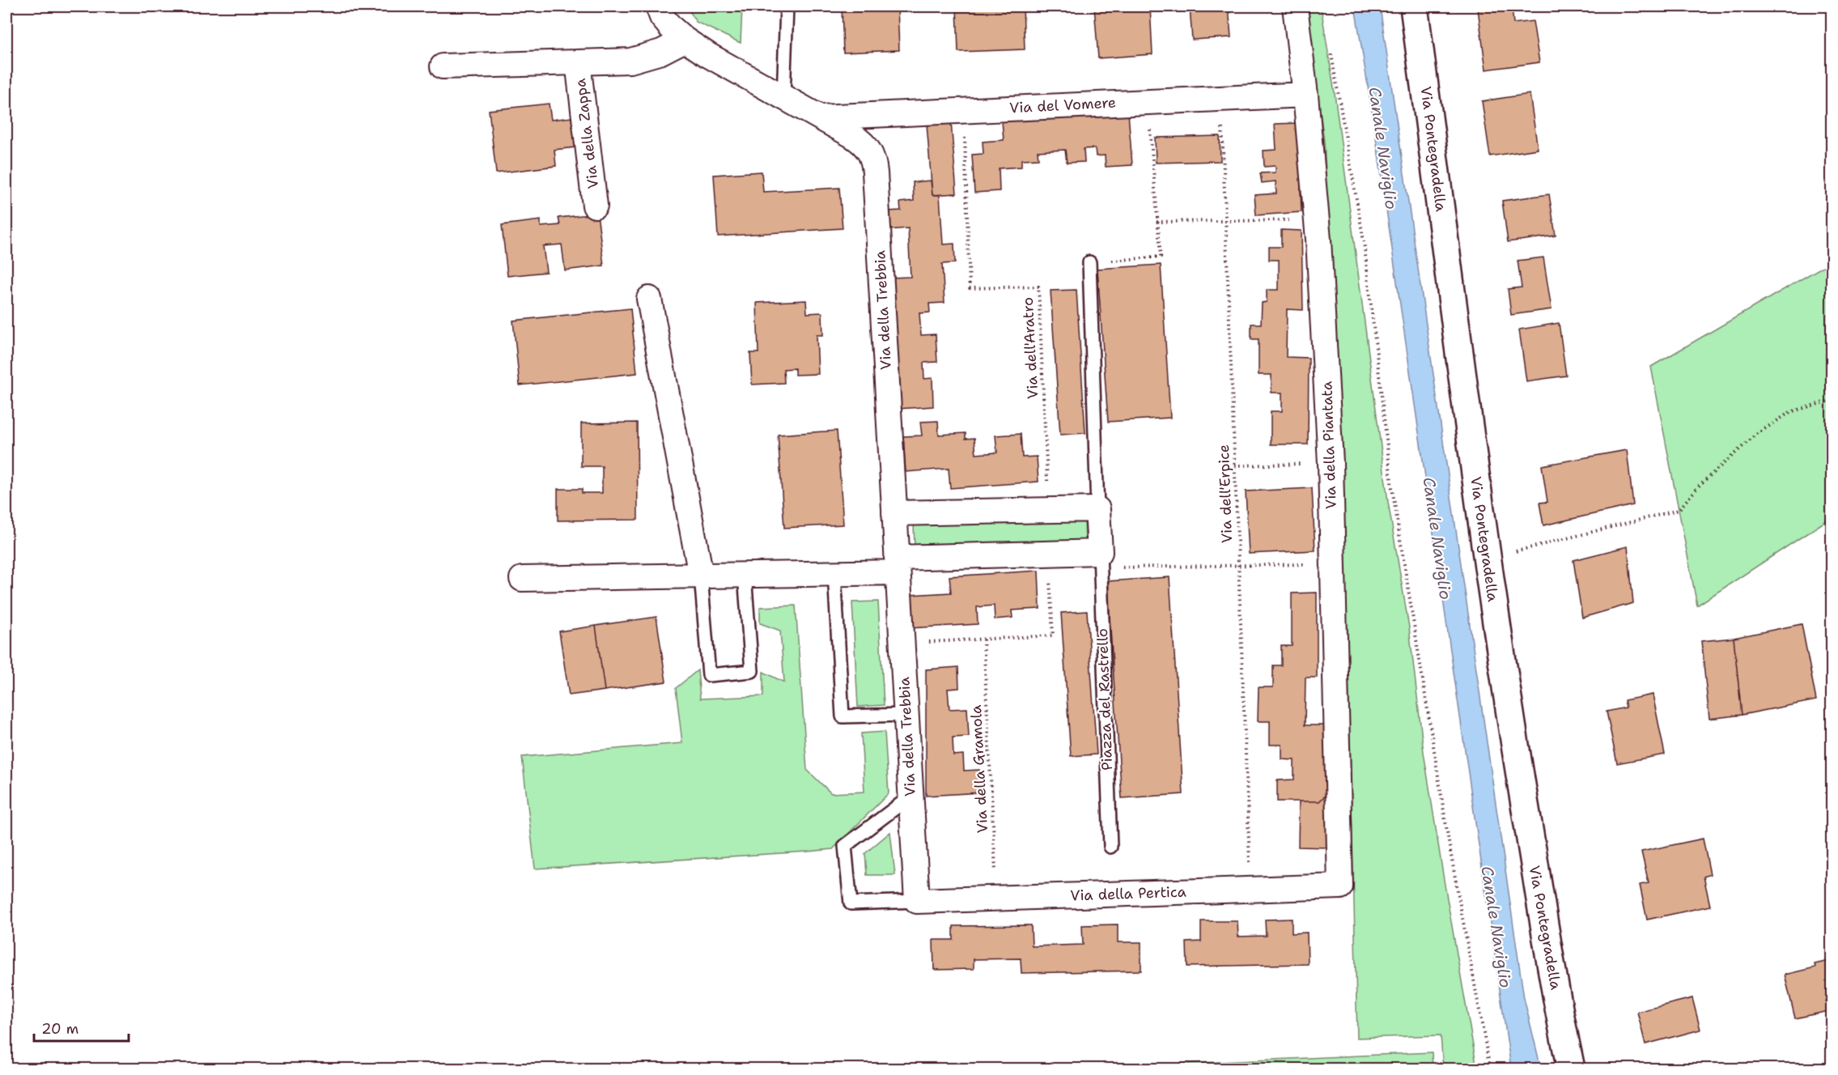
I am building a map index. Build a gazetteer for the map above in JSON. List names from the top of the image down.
{
  "streets": {
    "street": [
      "Via del Vomere",
      "Via della Zappa",
      "Via Pontegradella",
      "Via della Trebbia",
      "Via della Piantata",
      "Piazza del Rastrello",
      "Via della Pertica"
    ],
    "path": ["Via dell'Aratro", "Via dell'Erpice", "Via della Gramola"]
  },
  "crossings": [
    ["Via del Vomere", "Via della Trebbia"],
    ["Via del Vomere", "Via dell'Aratro"],
    ["Via del Vomere", "Via della Piantata"],
    ["Via del Vomere", "Via dell'Erpice"],
    ["Via della Zappa", "Via della Trebbia"],
    ["Via della Trebbia", "Via della Pertica"],
    ["Via della Piantata", "Via della Pertica"],
    ["Via dell'Erpice", "Via della Pertica"],
    ["Via della Gramola", "Via della Pertica"]
  ],
  "water": ["Canale Naviglio"],
  "scale_bar": "20 m"
}
